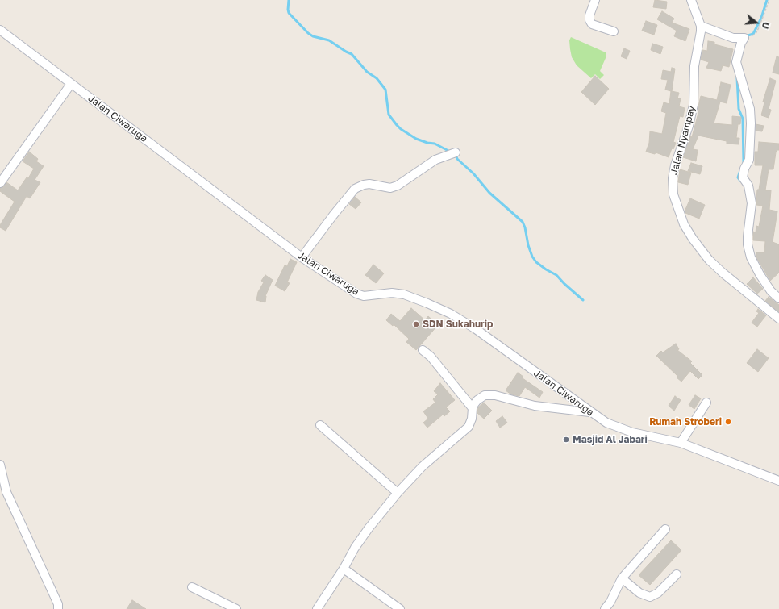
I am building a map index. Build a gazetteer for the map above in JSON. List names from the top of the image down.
{
  "streets": {
    "street": ["Jalan Ciwaruga", "Jalan Nyampay"]
  },
  "places": ["SDN Sukahurip", "Rumah Stroberi", "Masjid Al Jabari"],
  "north": "right"
}
